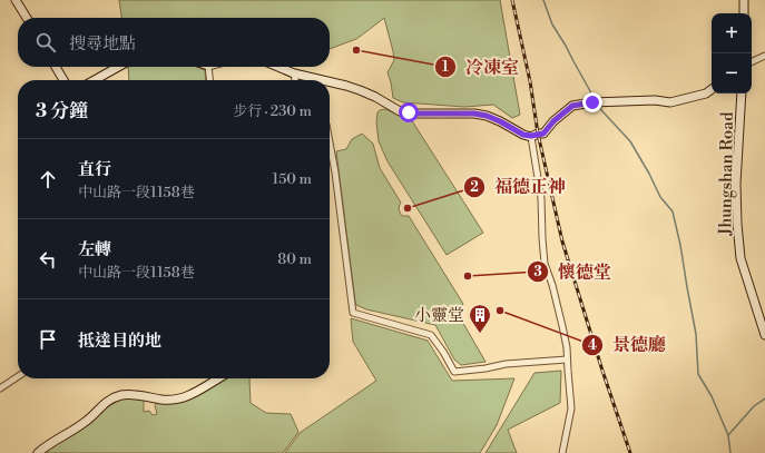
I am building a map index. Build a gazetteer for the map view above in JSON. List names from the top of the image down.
{
  "streets": {
    "street": ["Jhungshan Road"]
  },
  "places": {
    "other": [
      "冷凍室",
      "福德正神",
      "懷德堂",
      "景德廳"
    ],
    "building": ["小靈堂"]
  },
  "page": {
    "map_buttons": ["+", "−"],
    "search": "搜尋地點",
    "heading": ["3 分鐘", "步行 · 230 m"],
    "list": [
      ["直行", "中山路一段1158巷", "150 m"],
      ["左轉", "中山路一段1158巷", "80 m"],
      "抵達目的地"
    ]
  }
}
